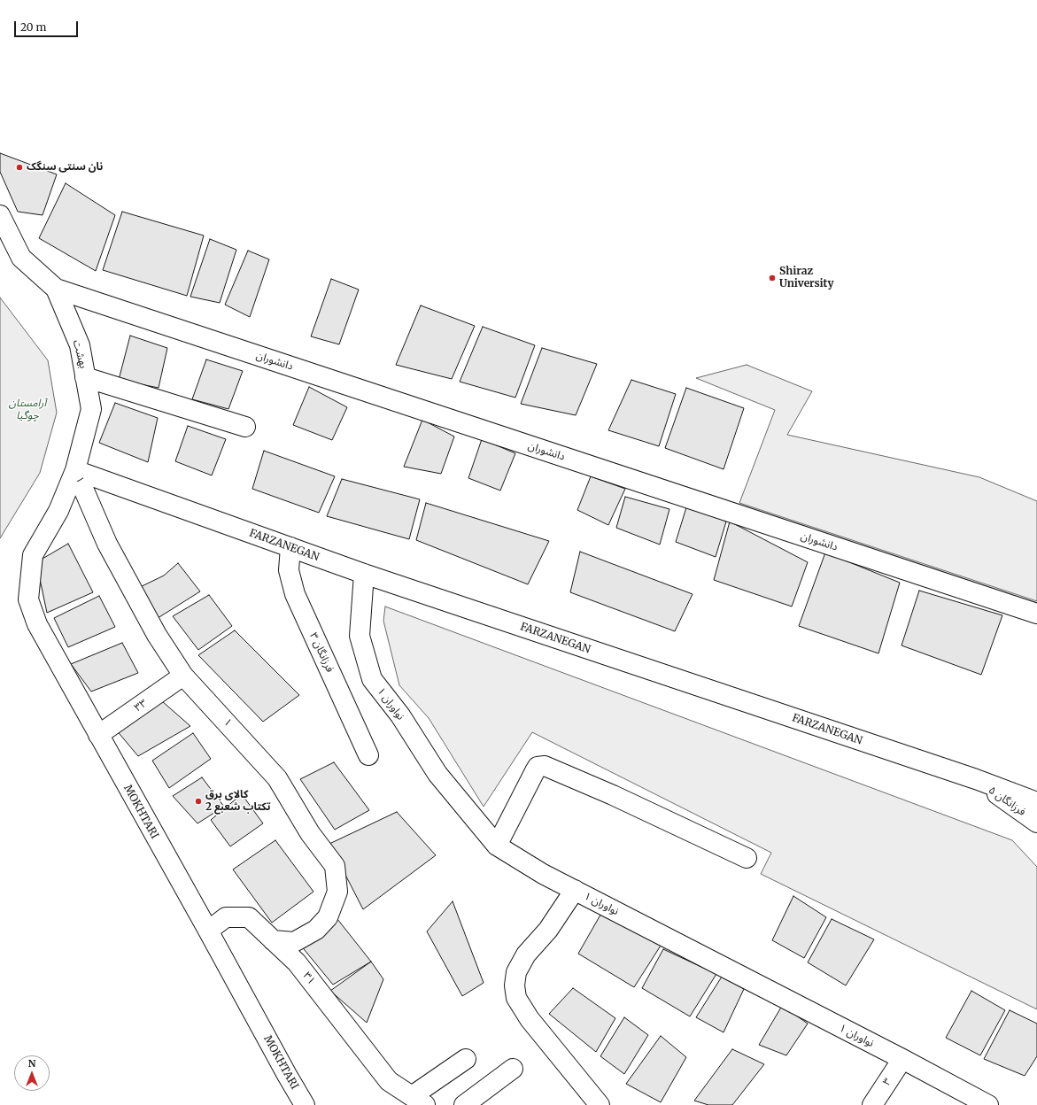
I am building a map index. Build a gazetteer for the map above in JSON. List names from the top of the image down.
{
  "streets": {
    "street": [
      "بهشت",
      "دانشوران",
      "۱",
      "FARZANEGAN",
      "فرزانگان ۳",
      "نواوران ۱",
      "۳۳",
      "فرزانگان ۵",
      "MOKHTARI",
      "۳۱",
      "۳"
    ]
  },
  "crossings": [
    ["بهشت", "دانشوران"],
    ["بهشت", "۱"],
    ["بهشت", "FARZANEGAN"],
    ["بهشت", "MOKHTARI"],
    ["۱", "FARZANEGAN"],
    ["۱", "۳۳"],
    ["۱", "۳۱"],
    ["FARZANEGAN", "فرزانگان ۳"],
    ["FARZANEGAN", "نواوران ۱"],
    ["FARZANEGAN", "فرزانگان ۵"],
    ["نواوران ۱", "۳"],
    ["۳۳", "MOKHTARI"],
    ["MOKHTARI", "۳۱"]
  ],
  "parks": ["آرامستان چوگیا"],
  "places": ["نان سنتی سنگک", "Shiraz University", "کالای برق تکتاب شعبع 2"],
  "scale_bar": "20 m",
  "north": "top"
}
